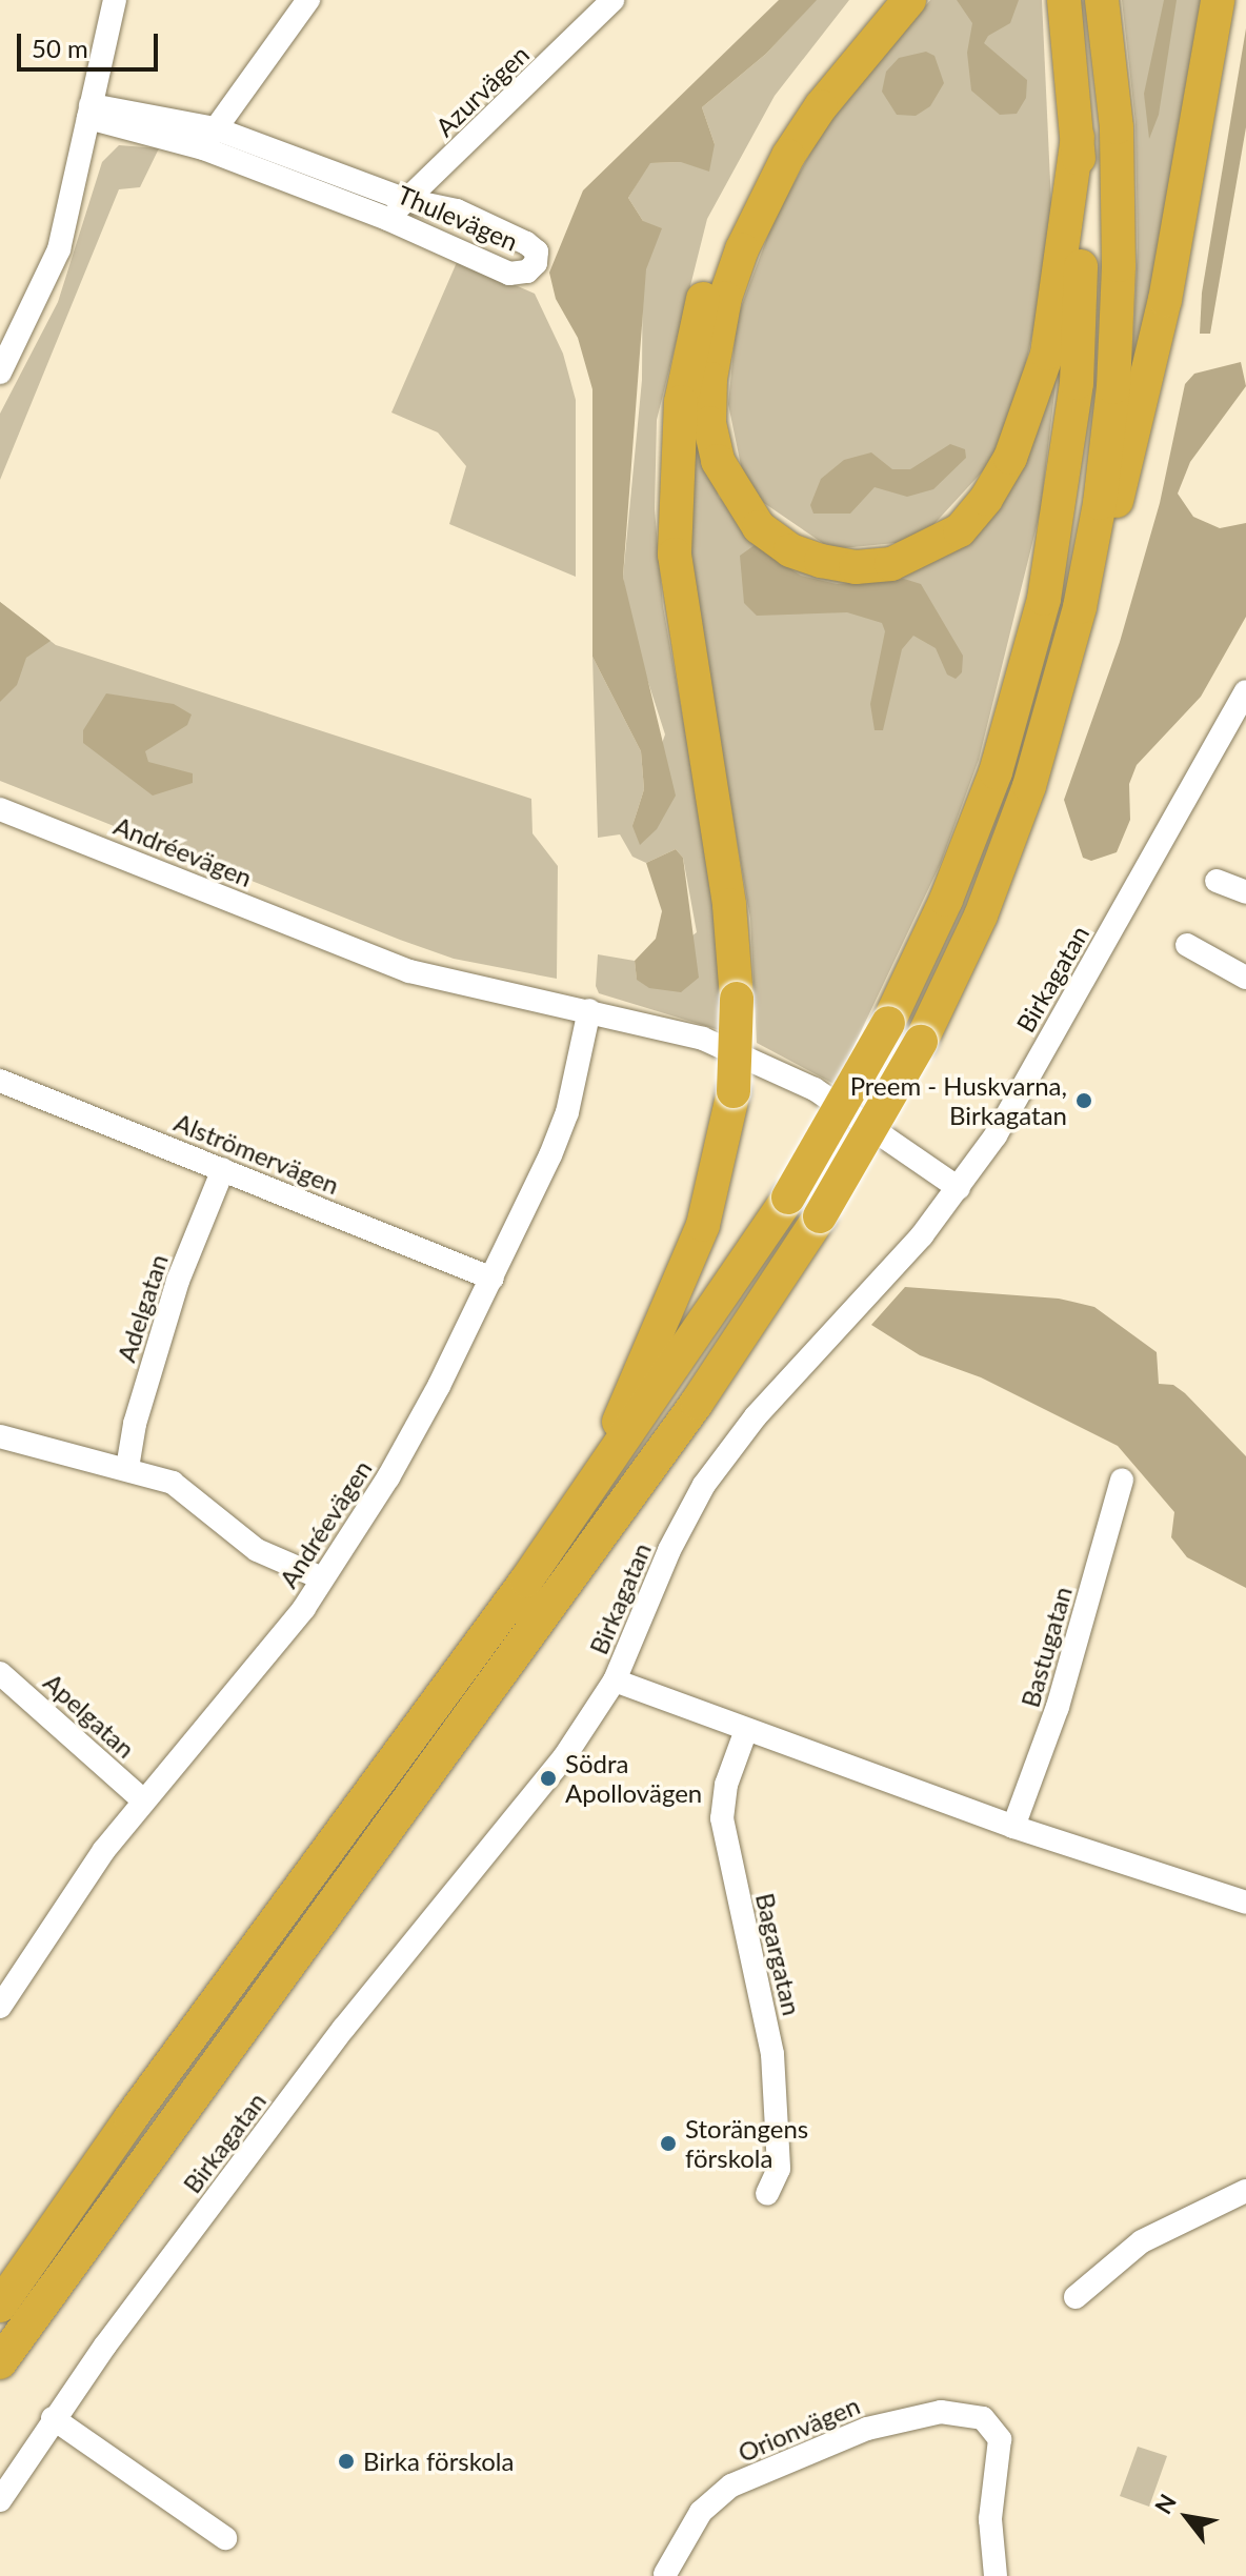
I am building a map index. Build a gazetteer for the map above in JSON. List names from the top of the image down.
{
  "streets": {
    "street": [
      "Azurvägen",
      "Thulevägen",
      "Andréevägen",
      "Birkagatan",
      "Alströmervägen",
      "Adelgatan",
      "Bastugatan",
      "Apelgatan",
      "Bagargatan",
      "Orionvägen"
    ]
  },
  "crossings": [
    ["Azurvägen", "Thulevägen"],
    ["Andréevägen", "Birkagatan"],
    ["Andréevägen", "Alströmervägen"],
    ["Andréevägen", "Apelgatan"],
    ["Alströmervägen", "Adelgatan"]
  ],
  "places": [
    "Preem - Huskvarna, Birkagatan",
    "Södra Apollovägen",
    "Storängens förskola",
    "Birka förskola"
  ],
  "scale_bar": "50 m",
  "north": "top left"
}
